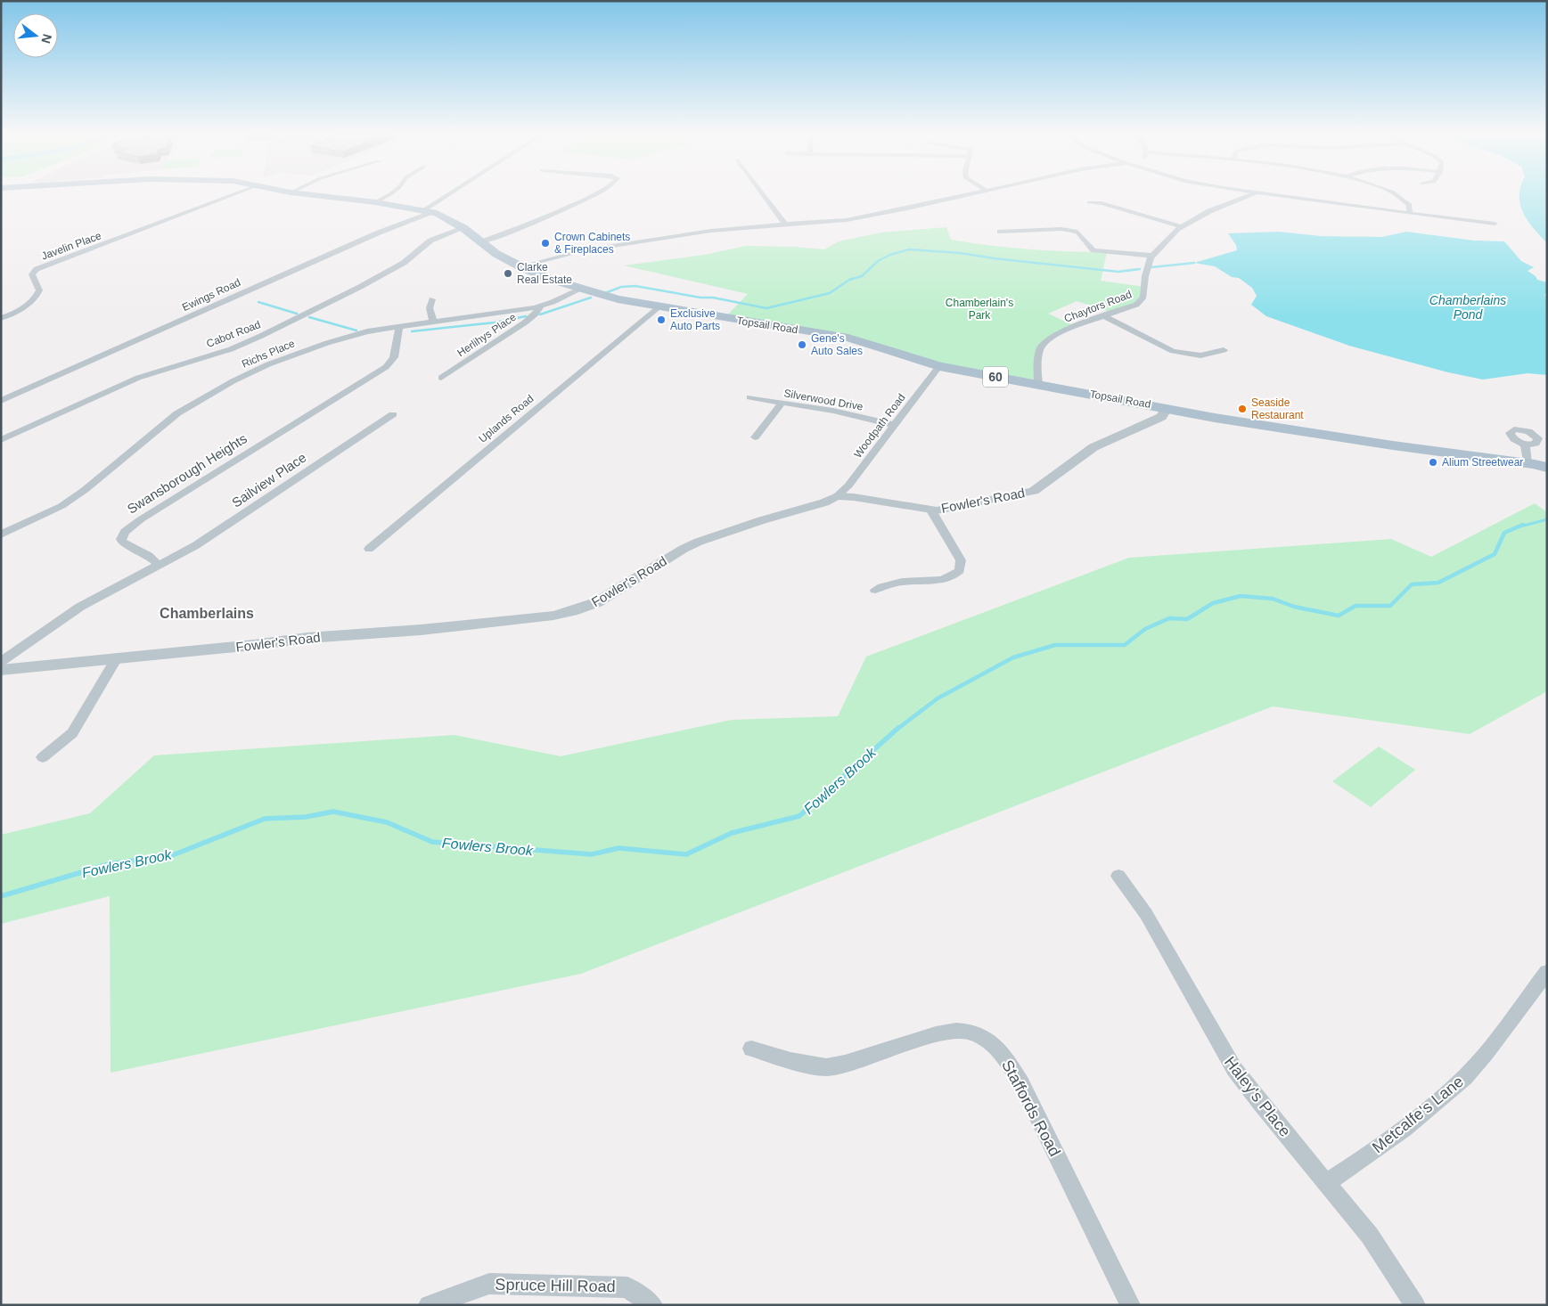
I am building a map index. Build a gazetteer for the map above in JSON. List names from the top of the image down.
{
  "streets": {
    "main road": ["Topsail Road", "60"],
    "street": [
      "Javelin Place",
      "Ewings Road",
      "Chaytors Road",
      "Cabot Road",
      "Herlihys Place",
      "Richs Place",
      "Silverwood Drive",
      "Uplands Road",
      "Woodpath Road",
      "Swansborough Heights",
      "Sailview Place",
      "Fowler's Road",
      "Haley's Place",
      "Staffords Road",
      "Metcalfe's Lane",
      "Spruce Hill Road"
    ]
  },
  "crossings": [
    ["Ewings Road", "Topsail Road"],
    ["Chaytors Road", "Topsail Road"],
    ["Topsail Road", "Cabot Road"],
    ["Topsail Road", "Richs Place"],
    ["Topsail Road", "Uplands Road"],
    ["Topsail Road", "Woodpath Road"],
    ["Topsail Road", "Fowler's Road"],
    ["Herlihys Place", "Richs Place"],
    ["Richs Place", "Swansborough Heights"],
    ["Silverwood Drive", "Woodpath Road"],
    ["Woodpath Road", "Fowler's Road"],
    ["Swansborough Heights", "Sailview Place"],
    ["Haley's Place", "Metcalfe's Lane"]
  ],
  "districts": ["Chamberlains"],
  "water": ["Chamberlains Pond", "Fowlers Brook"],
  "parks": ["Chamberlain's Park"],
  "places": [
    "Crown Cabinets & Fireplaces",
    "Clarke Real Estate",
    "Exclusive Auto Parts",
    "Gene's Auto Sales",
    "Seaside Restaurant",
    "Alium Streetwear"
  ],
  "north": "right"
}
